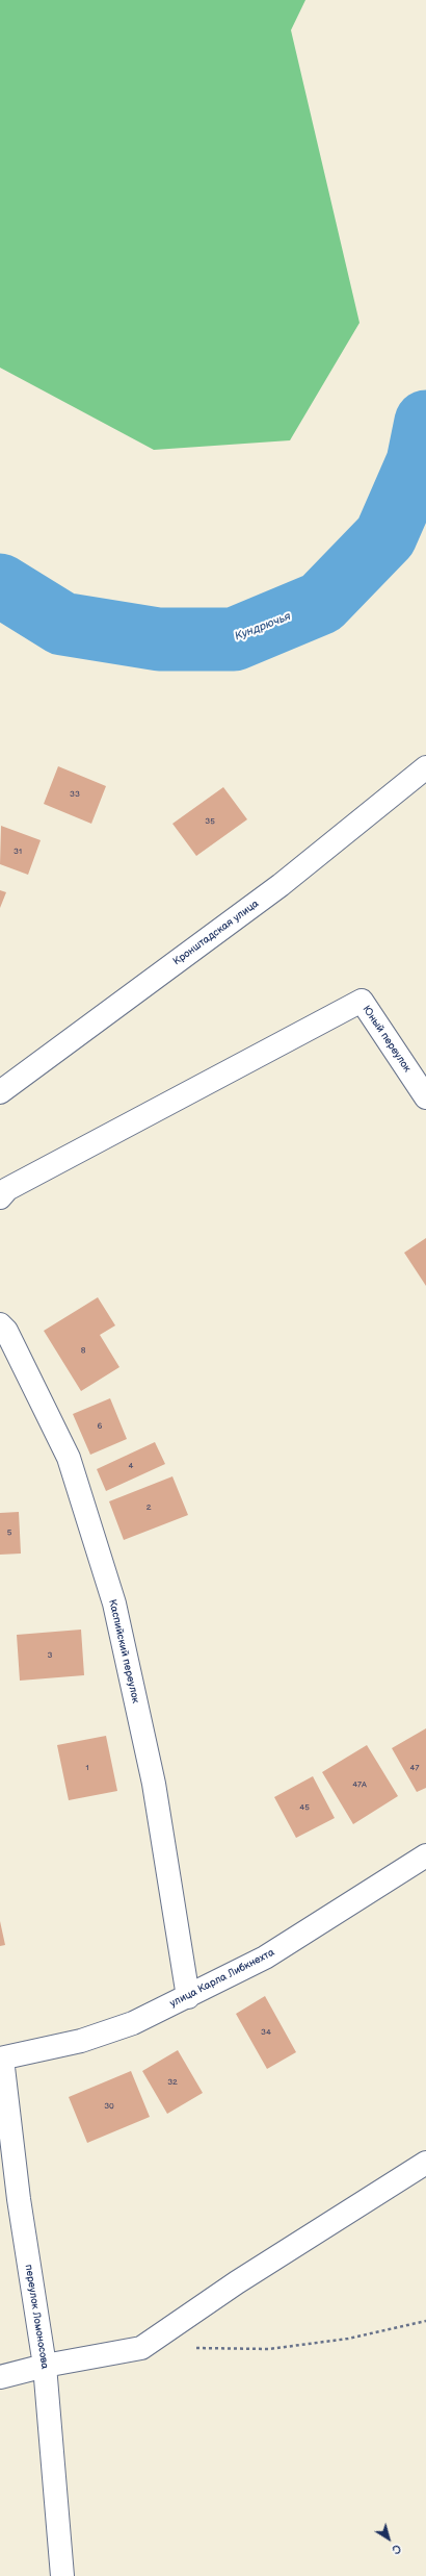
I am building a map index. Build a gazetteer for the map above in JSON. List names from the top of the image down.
{
  "streets": {
    "street": [
      "Кронштадская улица",
      "Юный переулок",
      "Каспийский переулок",
      "улица Карла Либкнехта",
      "переулок Ломоносова"
    ]
  },
  "crossings": [
    ["Каспийский переулок", "улица Карла Либкнехта"],
    ["улица Карла Либкнехта", "переулок Ломоносова"]
  ],
  "water": ["Кундрючья"],
  "house_numbers": [
    "33",
    "35",
    "31",
    "8",
    "6",
    "4",
    "2",
    "5",
    "3",
    "1",
    "47",
    "47А",
    "45",
    "34",
    "32",
    "30"
  ],
  "north": "bottom right"
}
